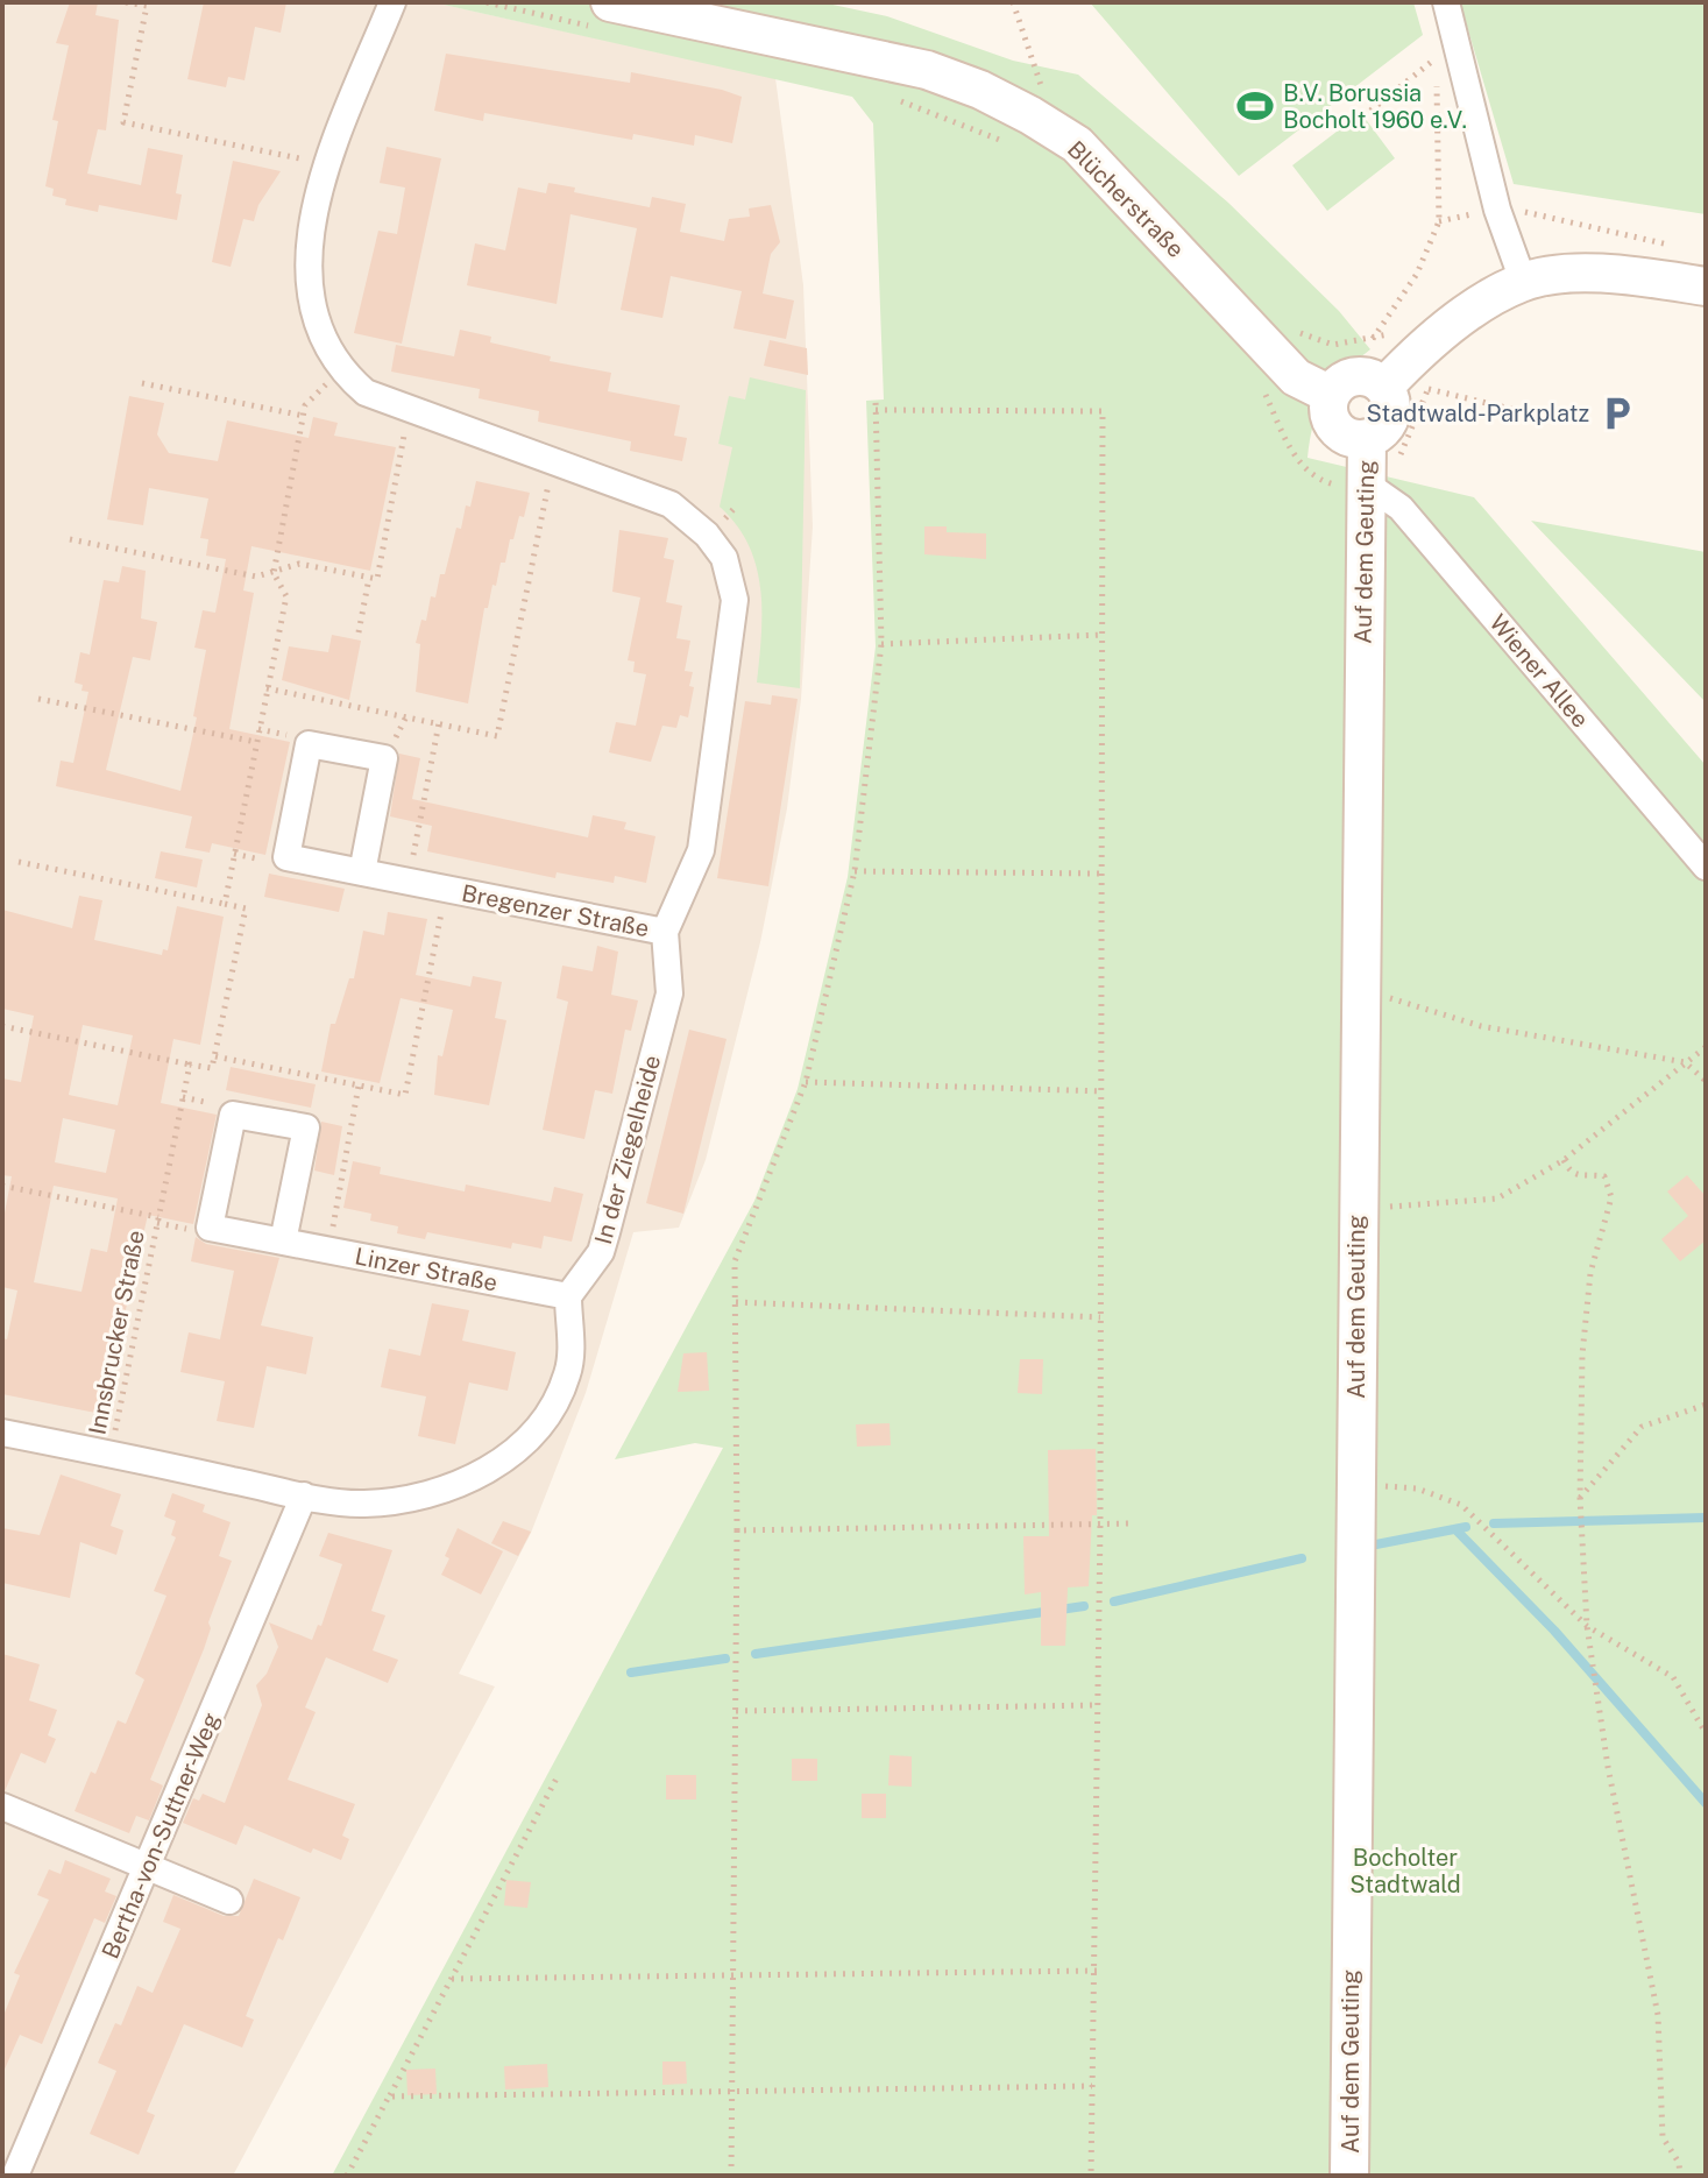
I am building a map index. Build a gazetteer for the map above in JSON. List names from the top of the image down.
{
  "streets": {
    "street": [
      "Blücherstraße",
      "Auf dem Geuting",
      "Wiener Allee",
      "Bregenzer Straße",
      "In der Ziegelheide",
      "Linzer Straße",
      "Bertha-von-Suttner-Weg"
    ],
    "path": ["Innsbrucker Straße"]
  },
  "crossings": [
    ["Blücherstraße", "Auf dem Geuting"],
    ["Auf dem Geuting", "Wiener Allee"],
    ["Bregenzer Straße", "In der Ziegelheide"],
    ["In der Ziegelheide", "Linzer Straße"]
  ],
  "parks": ["Bocholter Stadtwald"],
  "places": {
    "sports": ["B.V. Borussia Bocholt 1960 e.V."],
    "parking": ["Stadtwald-Parkplatz"]
  }
}
